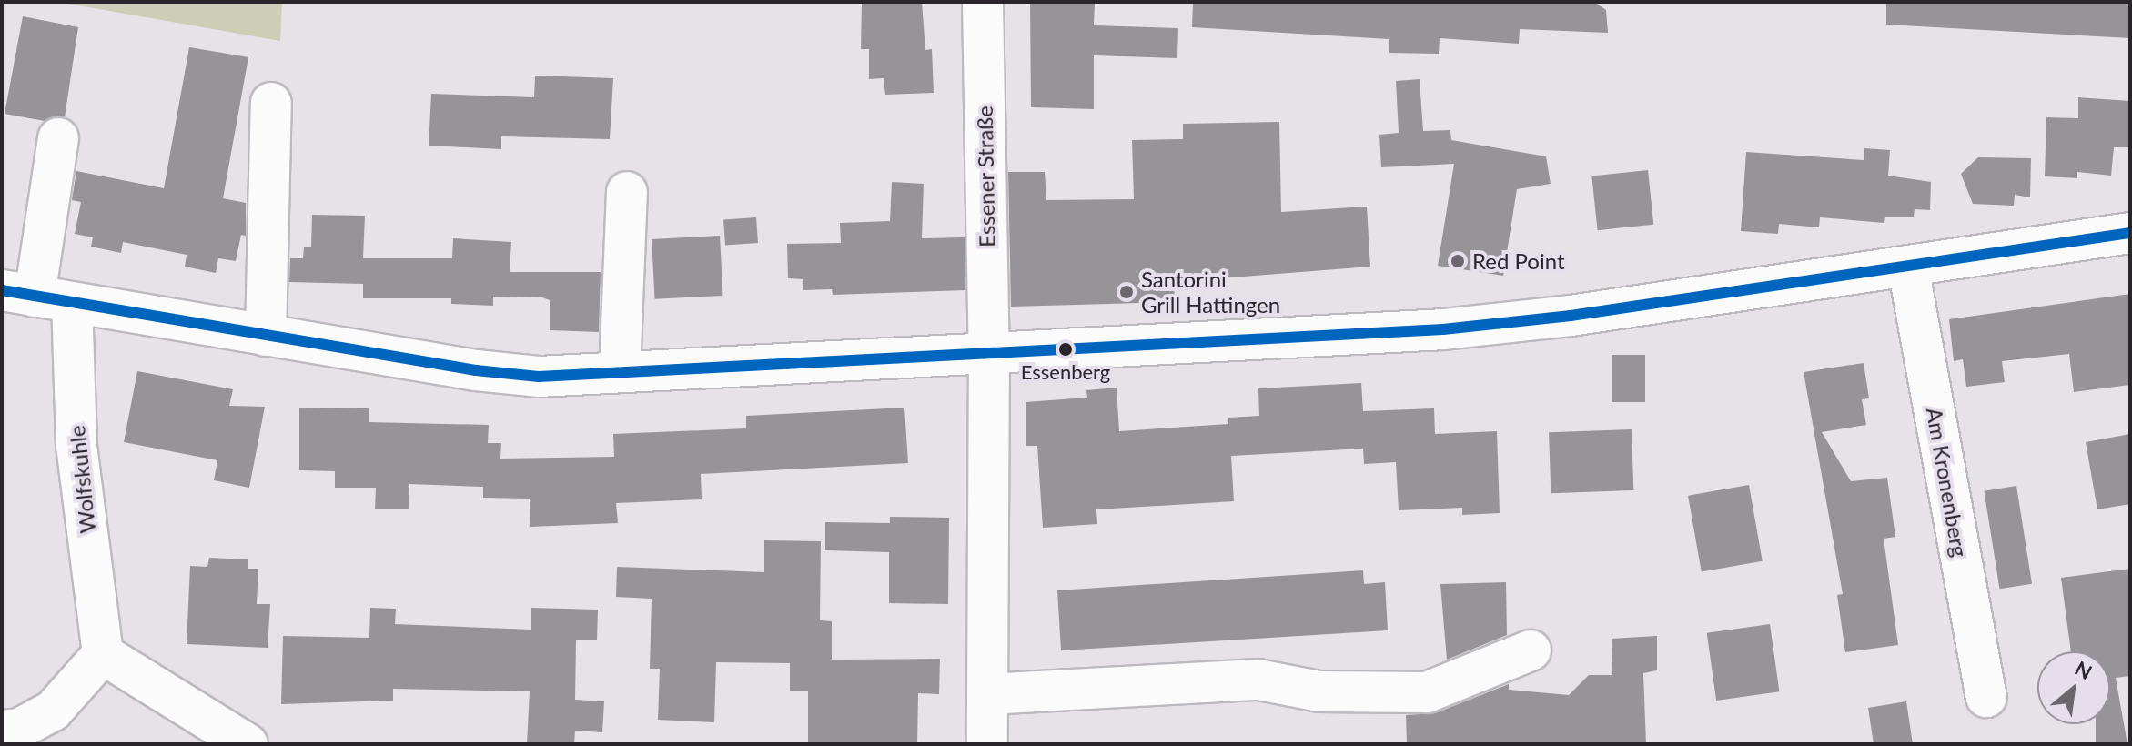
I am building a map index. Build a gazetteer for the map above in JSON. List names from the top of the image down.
{
  "streets": {
    "street": ["Essener Straße", "Wolfskuhle", "Am Kronenberg"]
  },
  "places": ["Red Point", "Santorini Grill Hattingen", "Essenberg"],
  "north": "top right"
}
